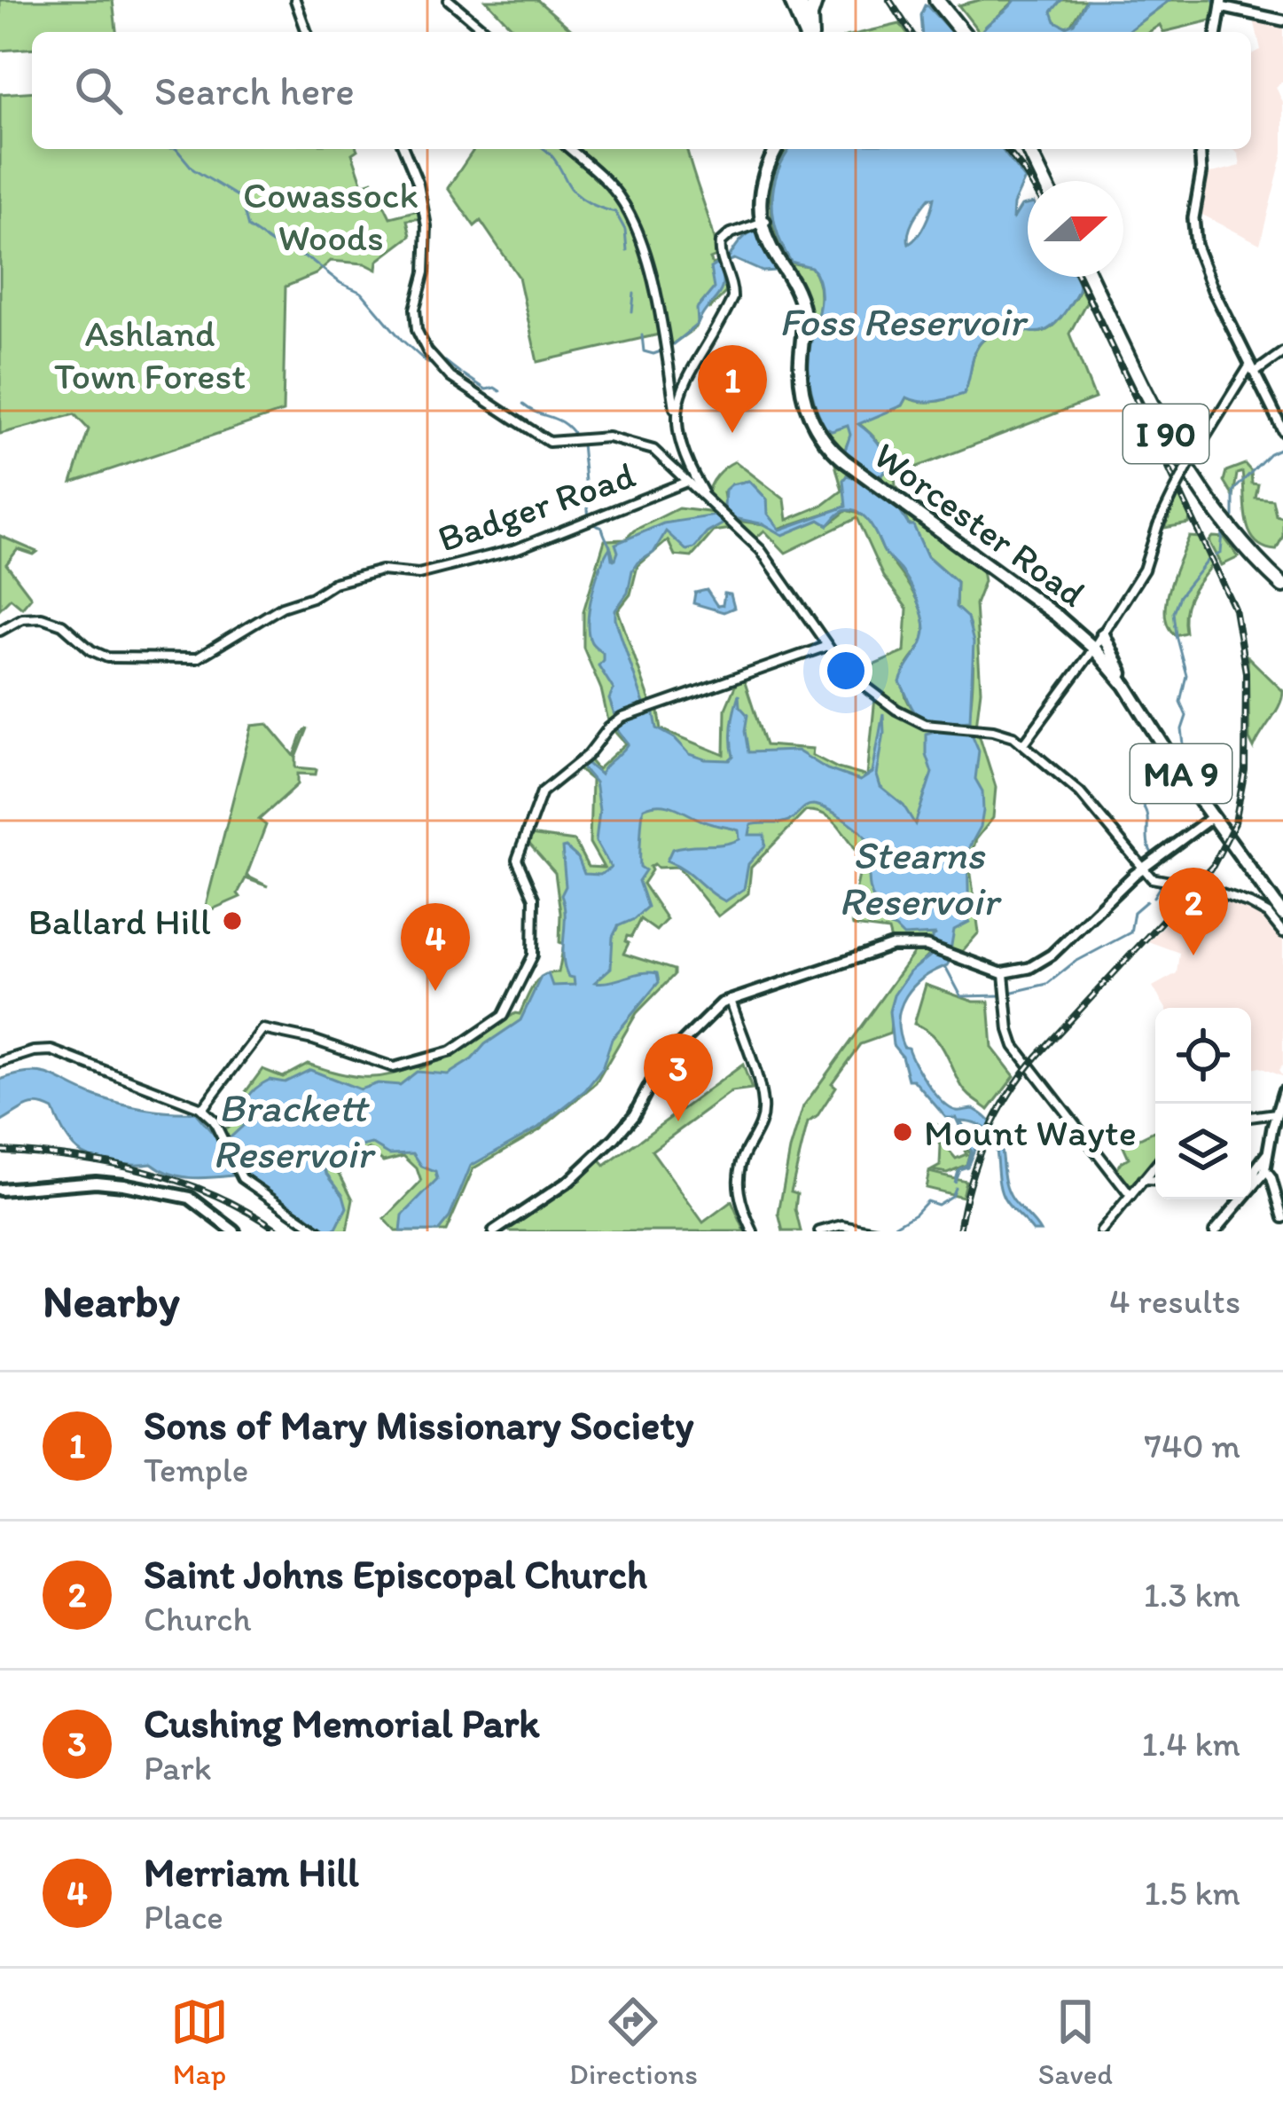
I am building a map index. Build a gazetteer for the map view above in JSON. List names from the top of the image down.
{
  "streets": {
    "highway": ["I 90", "Worcester Road", "MA 9"],
    "street": ["Badger Road"]
  },
  "water": ["Foss Reservoir", "Stearns Reservoir", "Brackett Reservoir"],
  "parks": ["Cowassock Woods", "Ashland Town Forest"],
  "places": ["Ballard Hill", "Mount Wayte"],
  "north": "right",
  "page": {
    "search": "Search here",
    "pins": [
      "1",
      "2",
      "4",
      "3"
    ],
    "heading": ["Nearby", "4 results"],
    "list": [
      {
        "mark": "1",
        "name": "Sons of Mary Missionary Society",
        "note": "Temple",
        "value": "740 m"
      },
      {
        "mark": "2",
        "name": "Saint Johns Episcopal Church",
        "note": "Church",
        "value": "1.3 km"
      },
      {
        "mark": "3",
        "name": "Cushing Memorial Park",
        "note": "Park",
        "value": "1.4 km"
      },
      {
        "mark": "4",
        "name": "Merriam Hill",
        "note": "Place",
        "value": "1.5 km"
      }
    ],
    "nav": ["Map", "Directions", "Saved"]
  }
}
